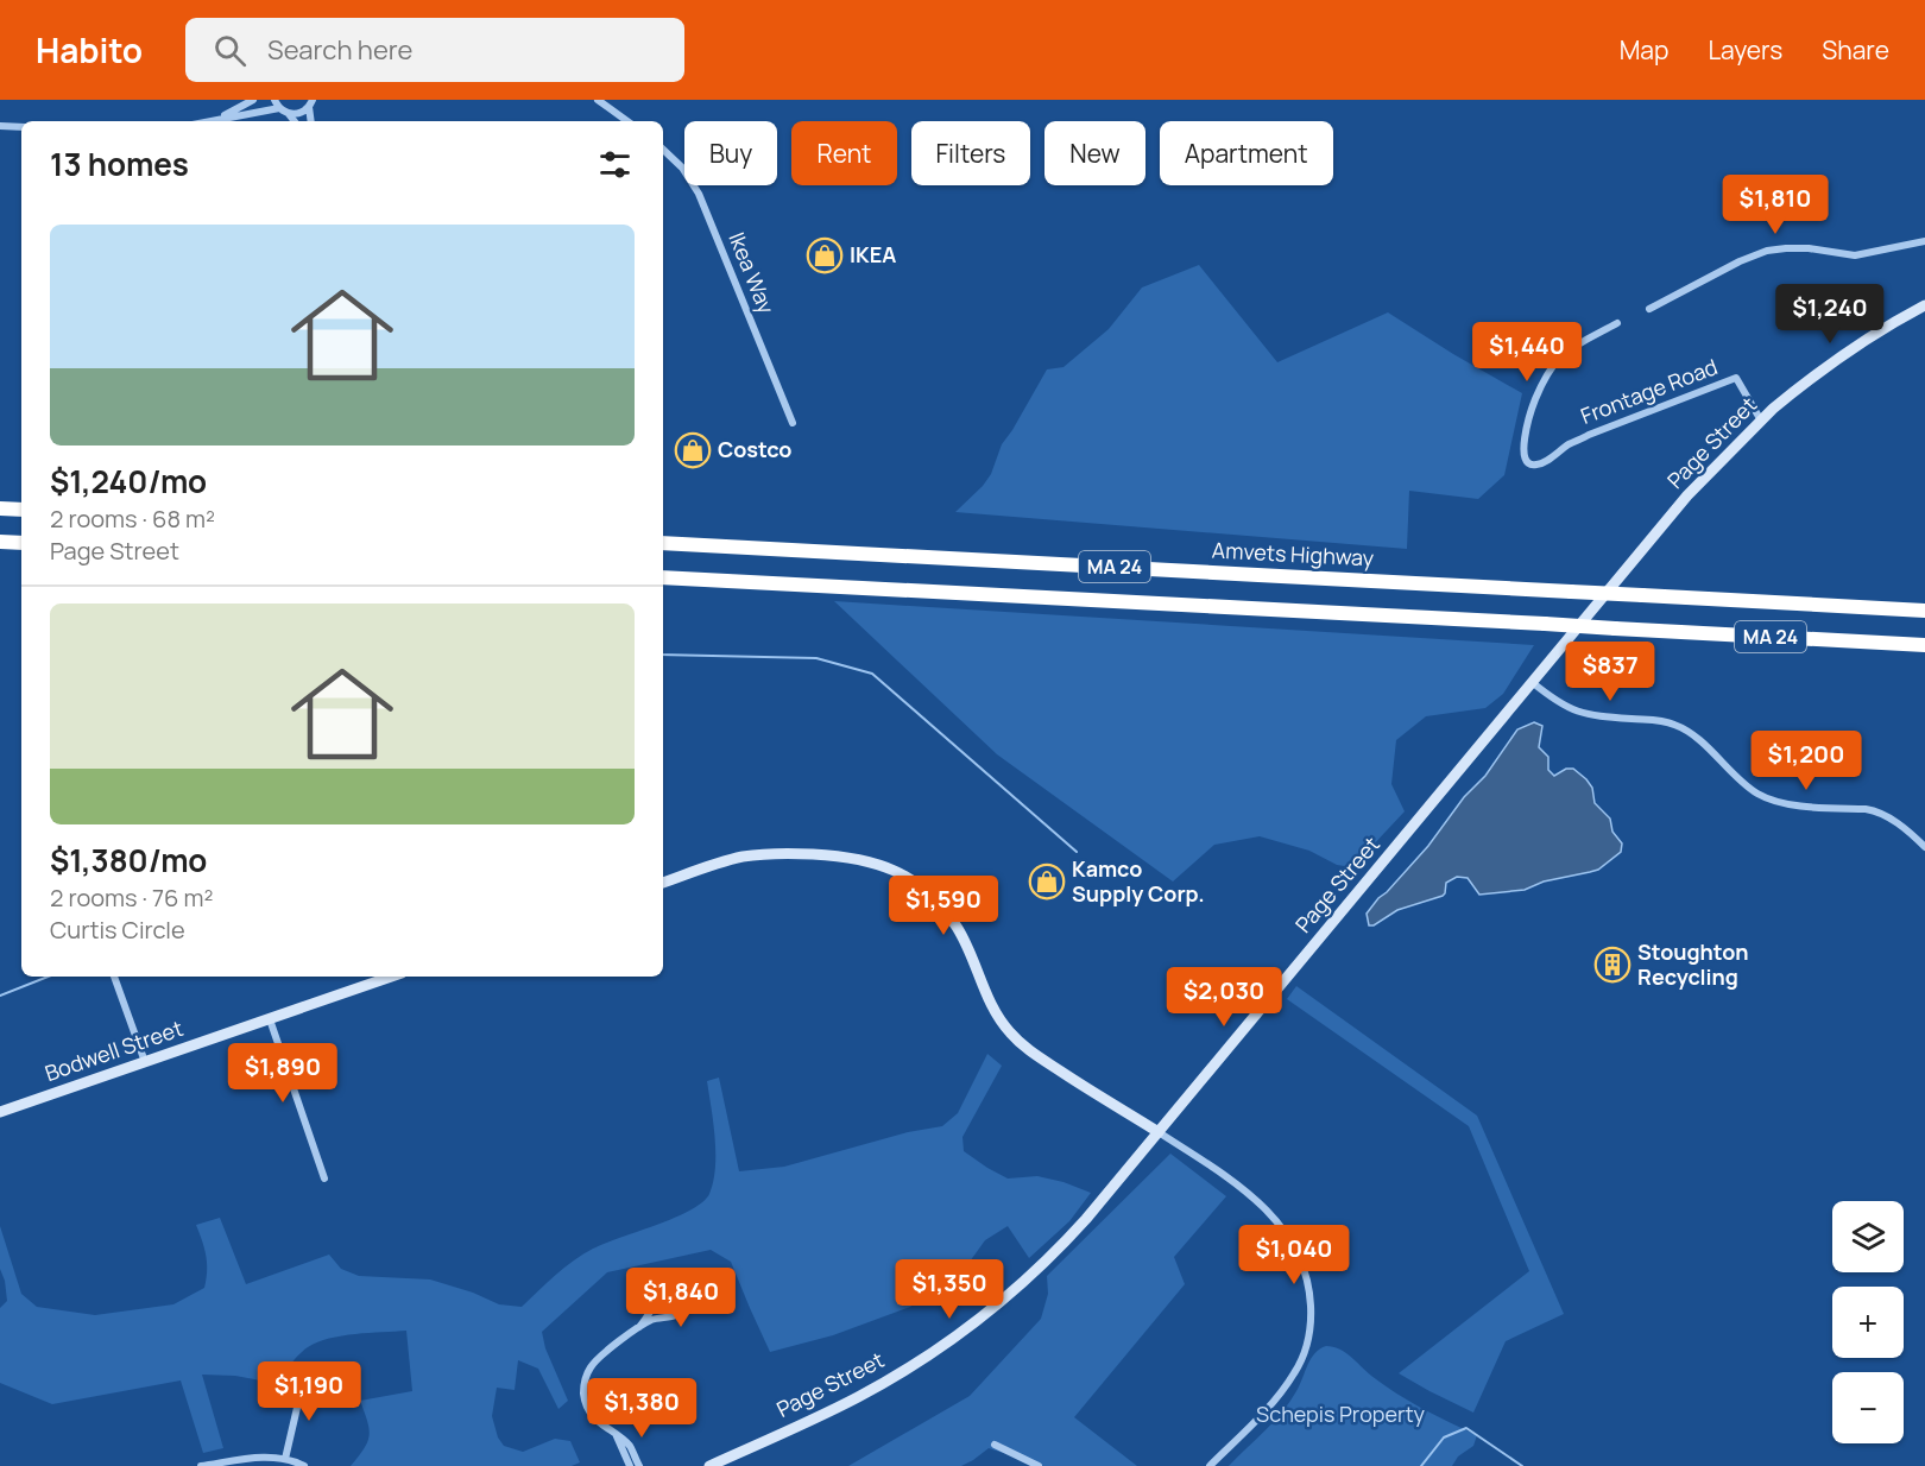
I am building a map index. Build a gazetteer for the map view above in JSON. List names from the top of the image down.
{
  "streets": {
    "highway": ["Amvets Highway", "MA 24"],
    "main road": ["Page Street", "Bodwell Street"],
    "street": ["Ikea Way", "Frontage Road"]
  },
  "crossings": [
    ["Frontage Road", "Page Street"]
  ],
  "parks": ["Schepis Property"],
  "places": {
    "shop": ["IKEA", "Costco", "Kamco Supply Corp."],
    "building": ["Stoughton Recycling"]
  },
  "page": {
    "header": "Habito",
    "search": "Search here",
    "nav": ["Map", "Layers", "Share"],
    "chip": [
      "Buy",
      "Rent",
      "Filters",
      "New",
      "Apartment"
    ],
    "heading": "13 homes",
    "price": [
      "$1,810",
      "$1,240",
      "$1,440",
      "$837",
      "$1,200",
      "$1,590",
      "$2,030",
      "$1,890",
      "$1,040",
      "$1,350",
      "$1,840",
      "$1,190",
      "$1,380"
    ],
    "list": [
      {
        "name": "$1,240/mo",
        "note": "2 rooms · 68 m² · Page Street"
      },
      {
        "name": "$1,380/mo",
        "note": "2 rooms · 76 m² · Curtis Circle"
      }
    ],
    "map_buttons": ["+", "−"]
  }
}
